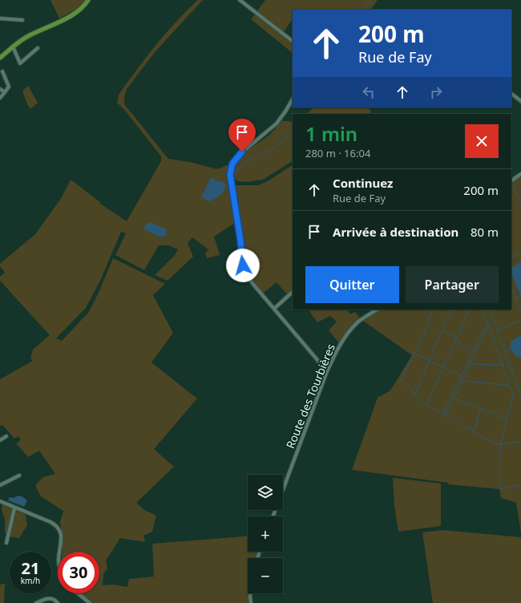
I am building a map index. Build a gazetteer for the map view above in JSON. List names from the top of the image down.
{
  "streets": {
    "street": ["Route des Tourbières"]
  },
  "page": {
    "turn": ["200 m", "Rue de Fay"],
    "heading": ["1 min", "280 m · 16:04"],
    "list": [
      {
        "name": "Continuez",
        "note": "Rue de Fay",
        "value": "200 m"
      },
      {
        "name": "Arrivée à destination",
        "value": "80 m"
      }
    ],
    "buttons": ["Quitter", "Partager"],
    "map_buttons": ["+", "−"],
    "speed": "21 km/h",
    "limit": "30"
  }
}
